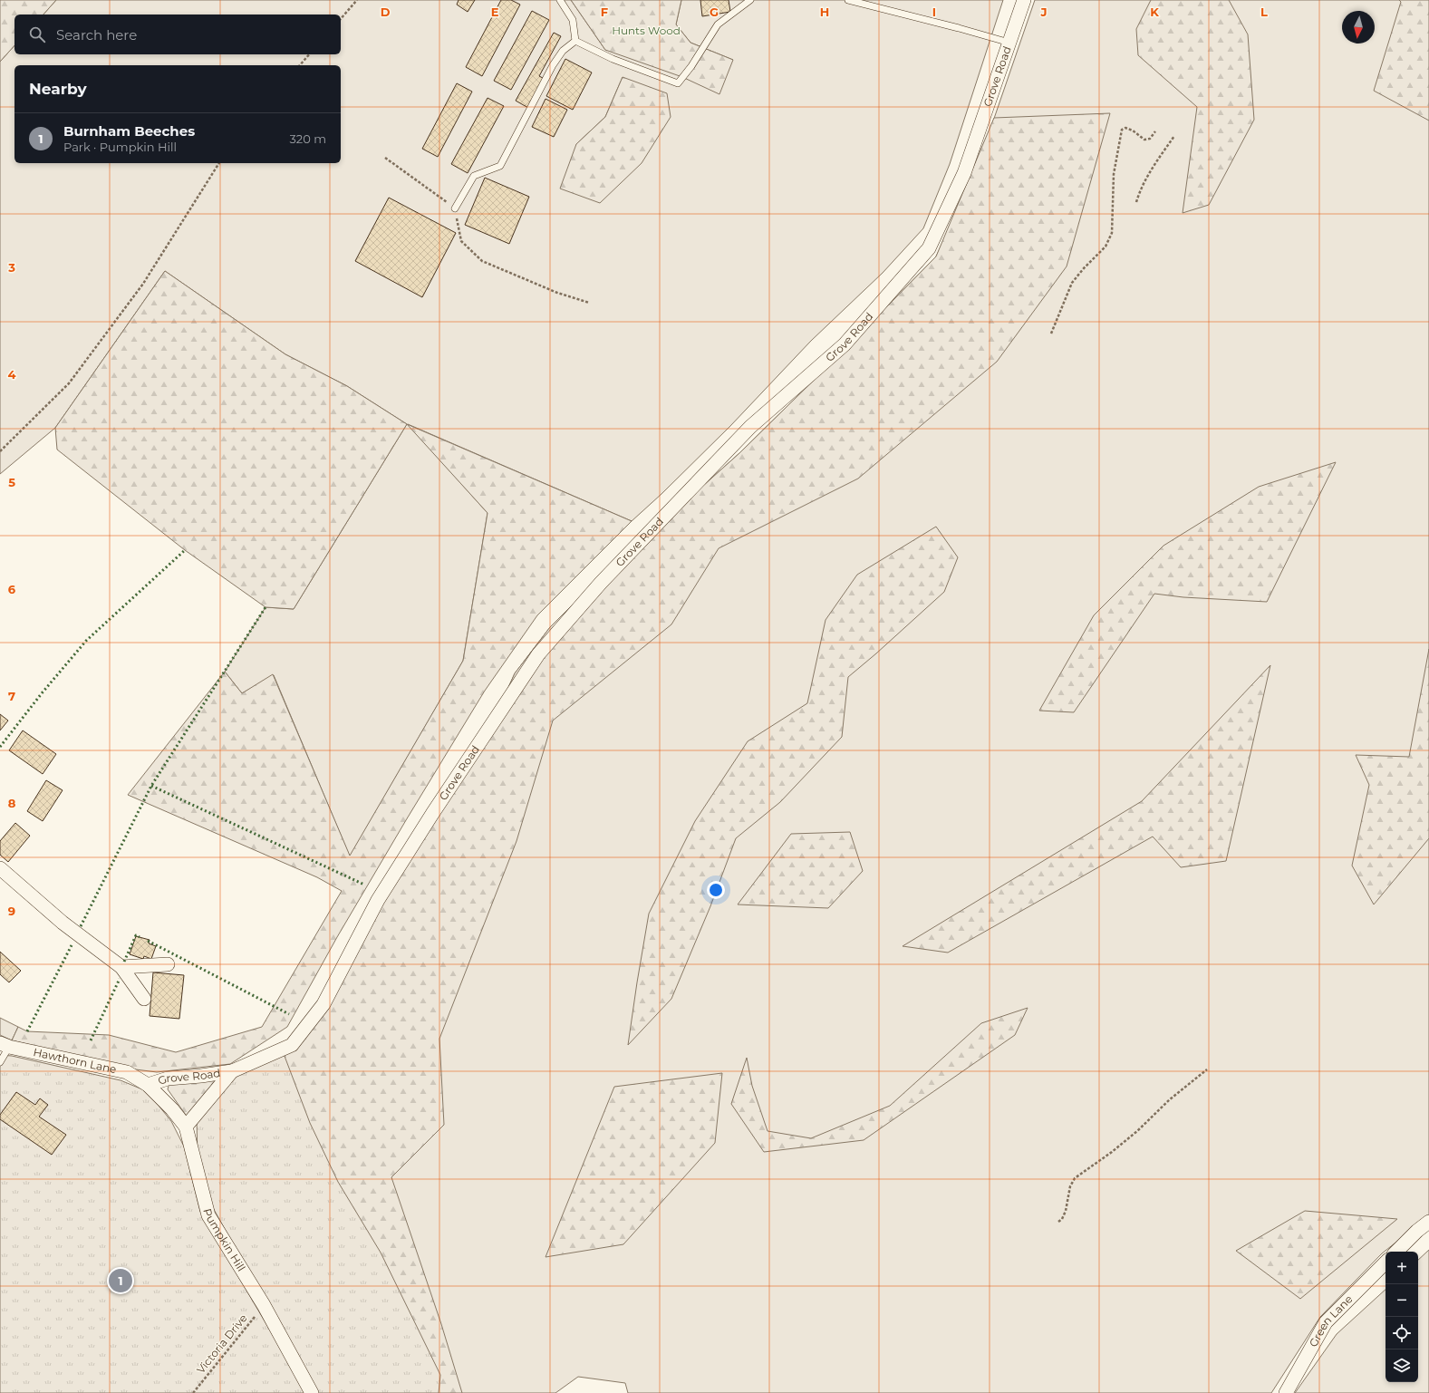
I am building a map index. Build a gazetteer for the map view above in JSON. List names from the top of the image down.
{
  "streets": {
    "street": [
      "Grove Road",
      "Hawthorn Lane",
      "Pumpkin Hill",
      "Green Lane"
    ],
    "path": ["Victoria Drive"]
  },
  "crossings": [
    ["Grove Road", "Hawthorn Lane"],
    ["Grove Road", "Pumpkin Hill"],
    ["Hawthorn Lane", "Pumpkin Hill"],
    ["Pumpkin Hill", "Victoria Drive"]
  ],
  "parks": ["Hunts Wood"],
  "north": "bottom",
  "page": {
    "search": "Search here",
    "heading": "Nearby",
    "list": [
      {
        "mark": "1",
        "name": "Burnham Beeches",
        "note": "Park · Pumpkin Hill",
        "value": "320 m"
      }
    ],
    "map_buttons": ["+", "−"],
    "pins": "1"
  },
  "grid": {
    "columns": [
      "D",
      "E",
      "F",
      "G",
      "H",
      "I",
      "J",
      "K",
      "L"
    ],
    "rows": [
      "3",
      "4",
      "5",
      "6",
      "7",
      "8",
      "9"
    ]
  }
}
